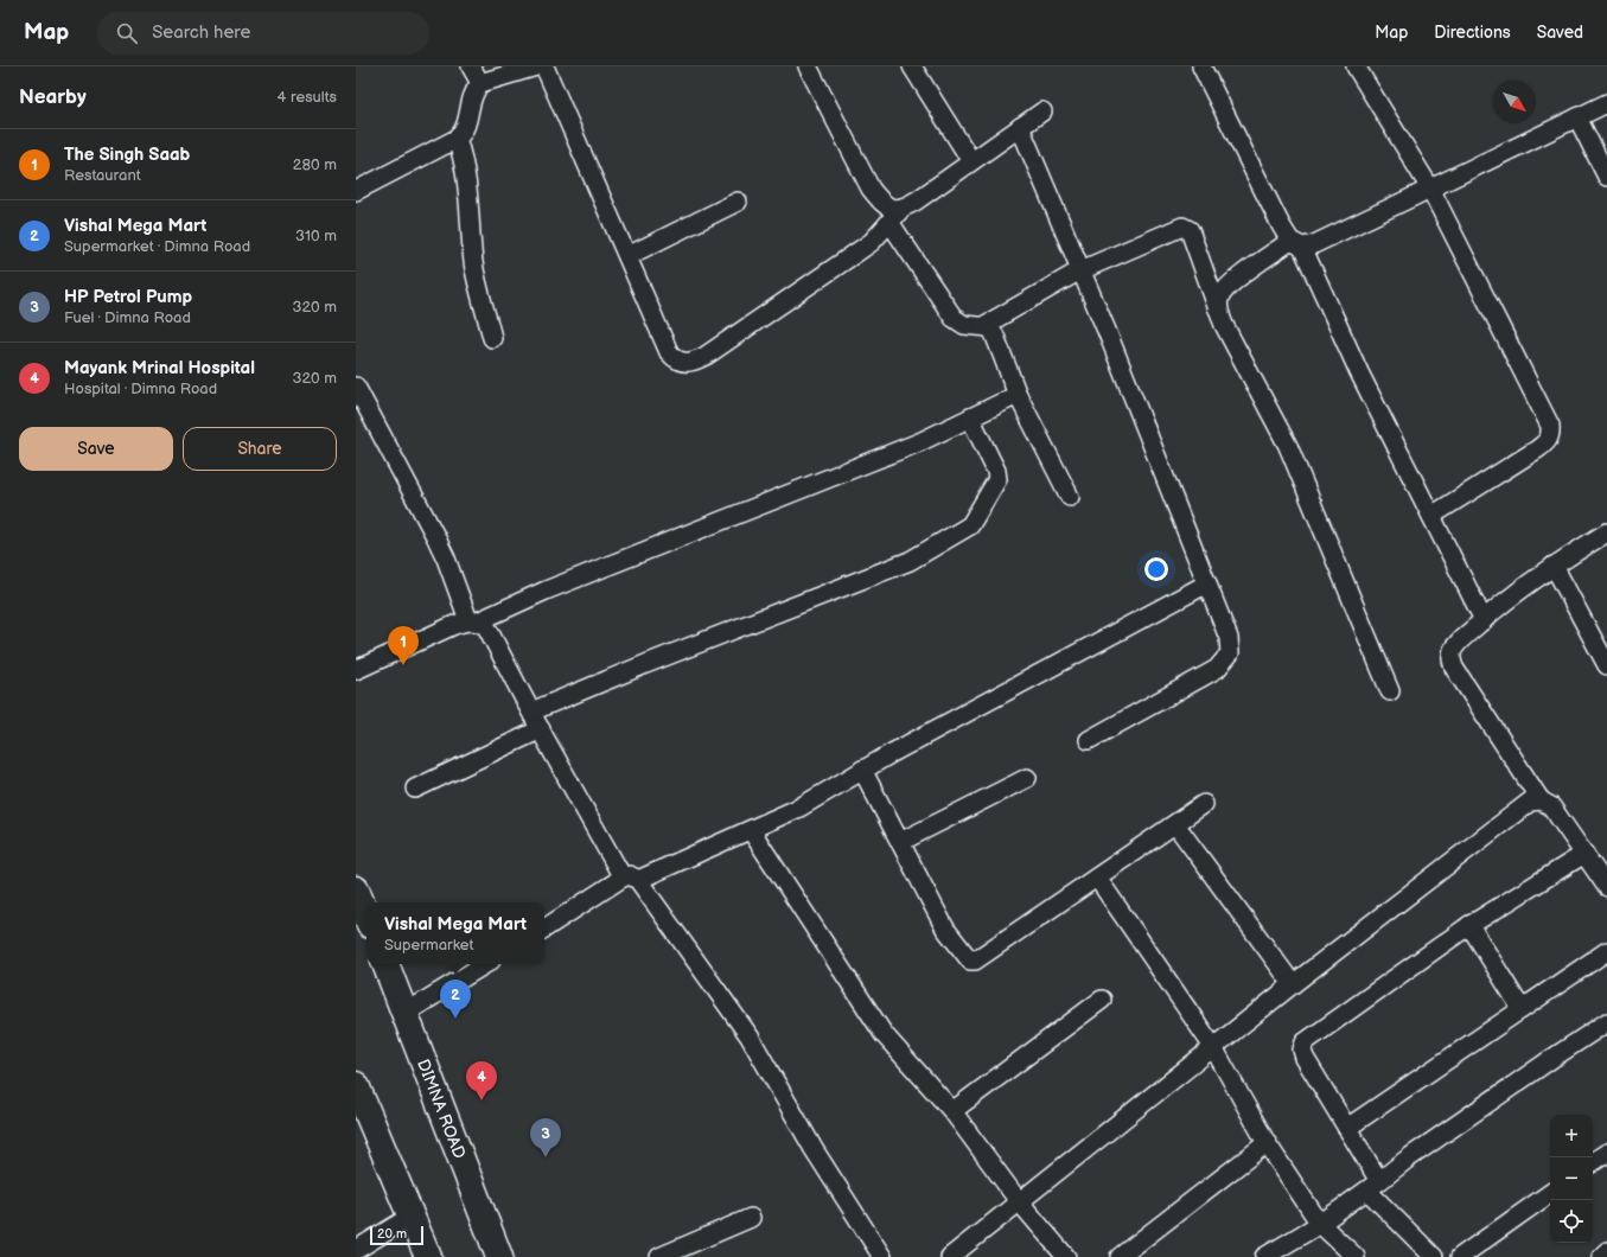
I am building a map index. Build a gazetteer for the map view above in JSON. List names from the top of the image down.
{
  "streets": {
    "street": ["DIMNA ROAD"]
  },
  "scale_bar": "20 m",
  "north": "bottom right",
  "page": {
    "header": "Map",
    "search": "Search here",
    "nav": ["Map", "Directions", "Saved"],
    "heading": ["Nearby", "4 results"],
    "list": [
      {
        "mark": "1",
        "name": "The Singh Saab",
        "note": "Restaurant",
        "value": "280 m"
      },
      {
        "mark": "2",
        "name": "Vishal Mega Mart",
        "note": "Supermarket · Dimna Road",
        "value": "310 m"
      },
      {
        "mark": "3",
        "name": "HP Petrol Pump",
        "note": "Fuel · Dimna Road",
        "value": "320 m"
      },
      {
        "mark": "4",
        "name": "Mayank Mrinal Hospital",
        "note": "Hospital · Dimna Road",
        "value": "320 m"
      }
    ],
    "buttons": ["Save", "Share"],
    "pins": [
      "1",
      "2",
      "4",
      "3"
    ],
    "popup": ["Vishal Mega Mart", "Supermarket"],
    "map_buttons": ["+", "−"],
    "scale": "20 m"
  }
}
